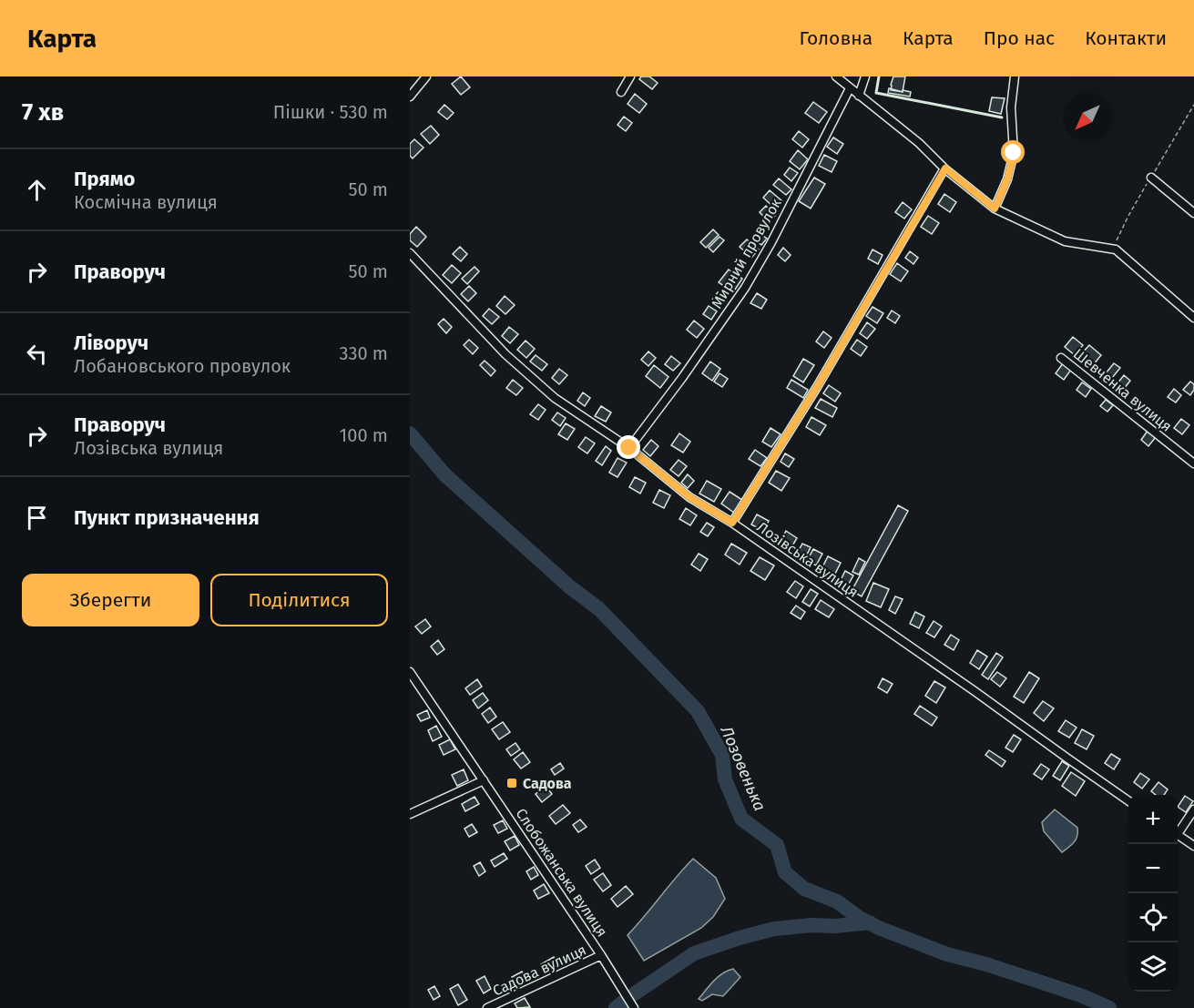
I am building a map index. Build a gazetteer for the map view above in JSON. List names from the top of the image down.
{
  "streets": {
    "street": [
      "Мирний провулок",
      "Шевченка вулиця",
      "Лозівська вулиця",
      "Слобожанська вулиця",
      "Садова вулиця"
    ]
  },
  "crossings": [
    ["Мирний провулок", "Лозівська вулиця"],
    ["Слобожанська вулиця", "Садова вулиця"]
  ],
  "water": ["Лозовенька"],
  "places": {
    "transit": ["Садова"]
  },
  "north": "bottom left",
  "page": {
    "header": "Карта",
    "nav": [
      "Головна",
      "Карта",
      "Про нас",
      "Контакти"
    ],
    "heading": ["7 хв", "Пішки · 530 m"],
    "list": [
      ["Прямо", "Космічна вулиця", "50 m"],
      ["Праворуч", "50 m"],
      ["Ліворуч", "Лобановського провулок", "330 m"],
      ["Праворуч", "Лозівська вулиця", "100 m"],
      "Пункт призначення"
    ],
    "buttons": ["Зберегти", "Поділитися"],
    "map_buttons": ["+", "−"]
  }
}
